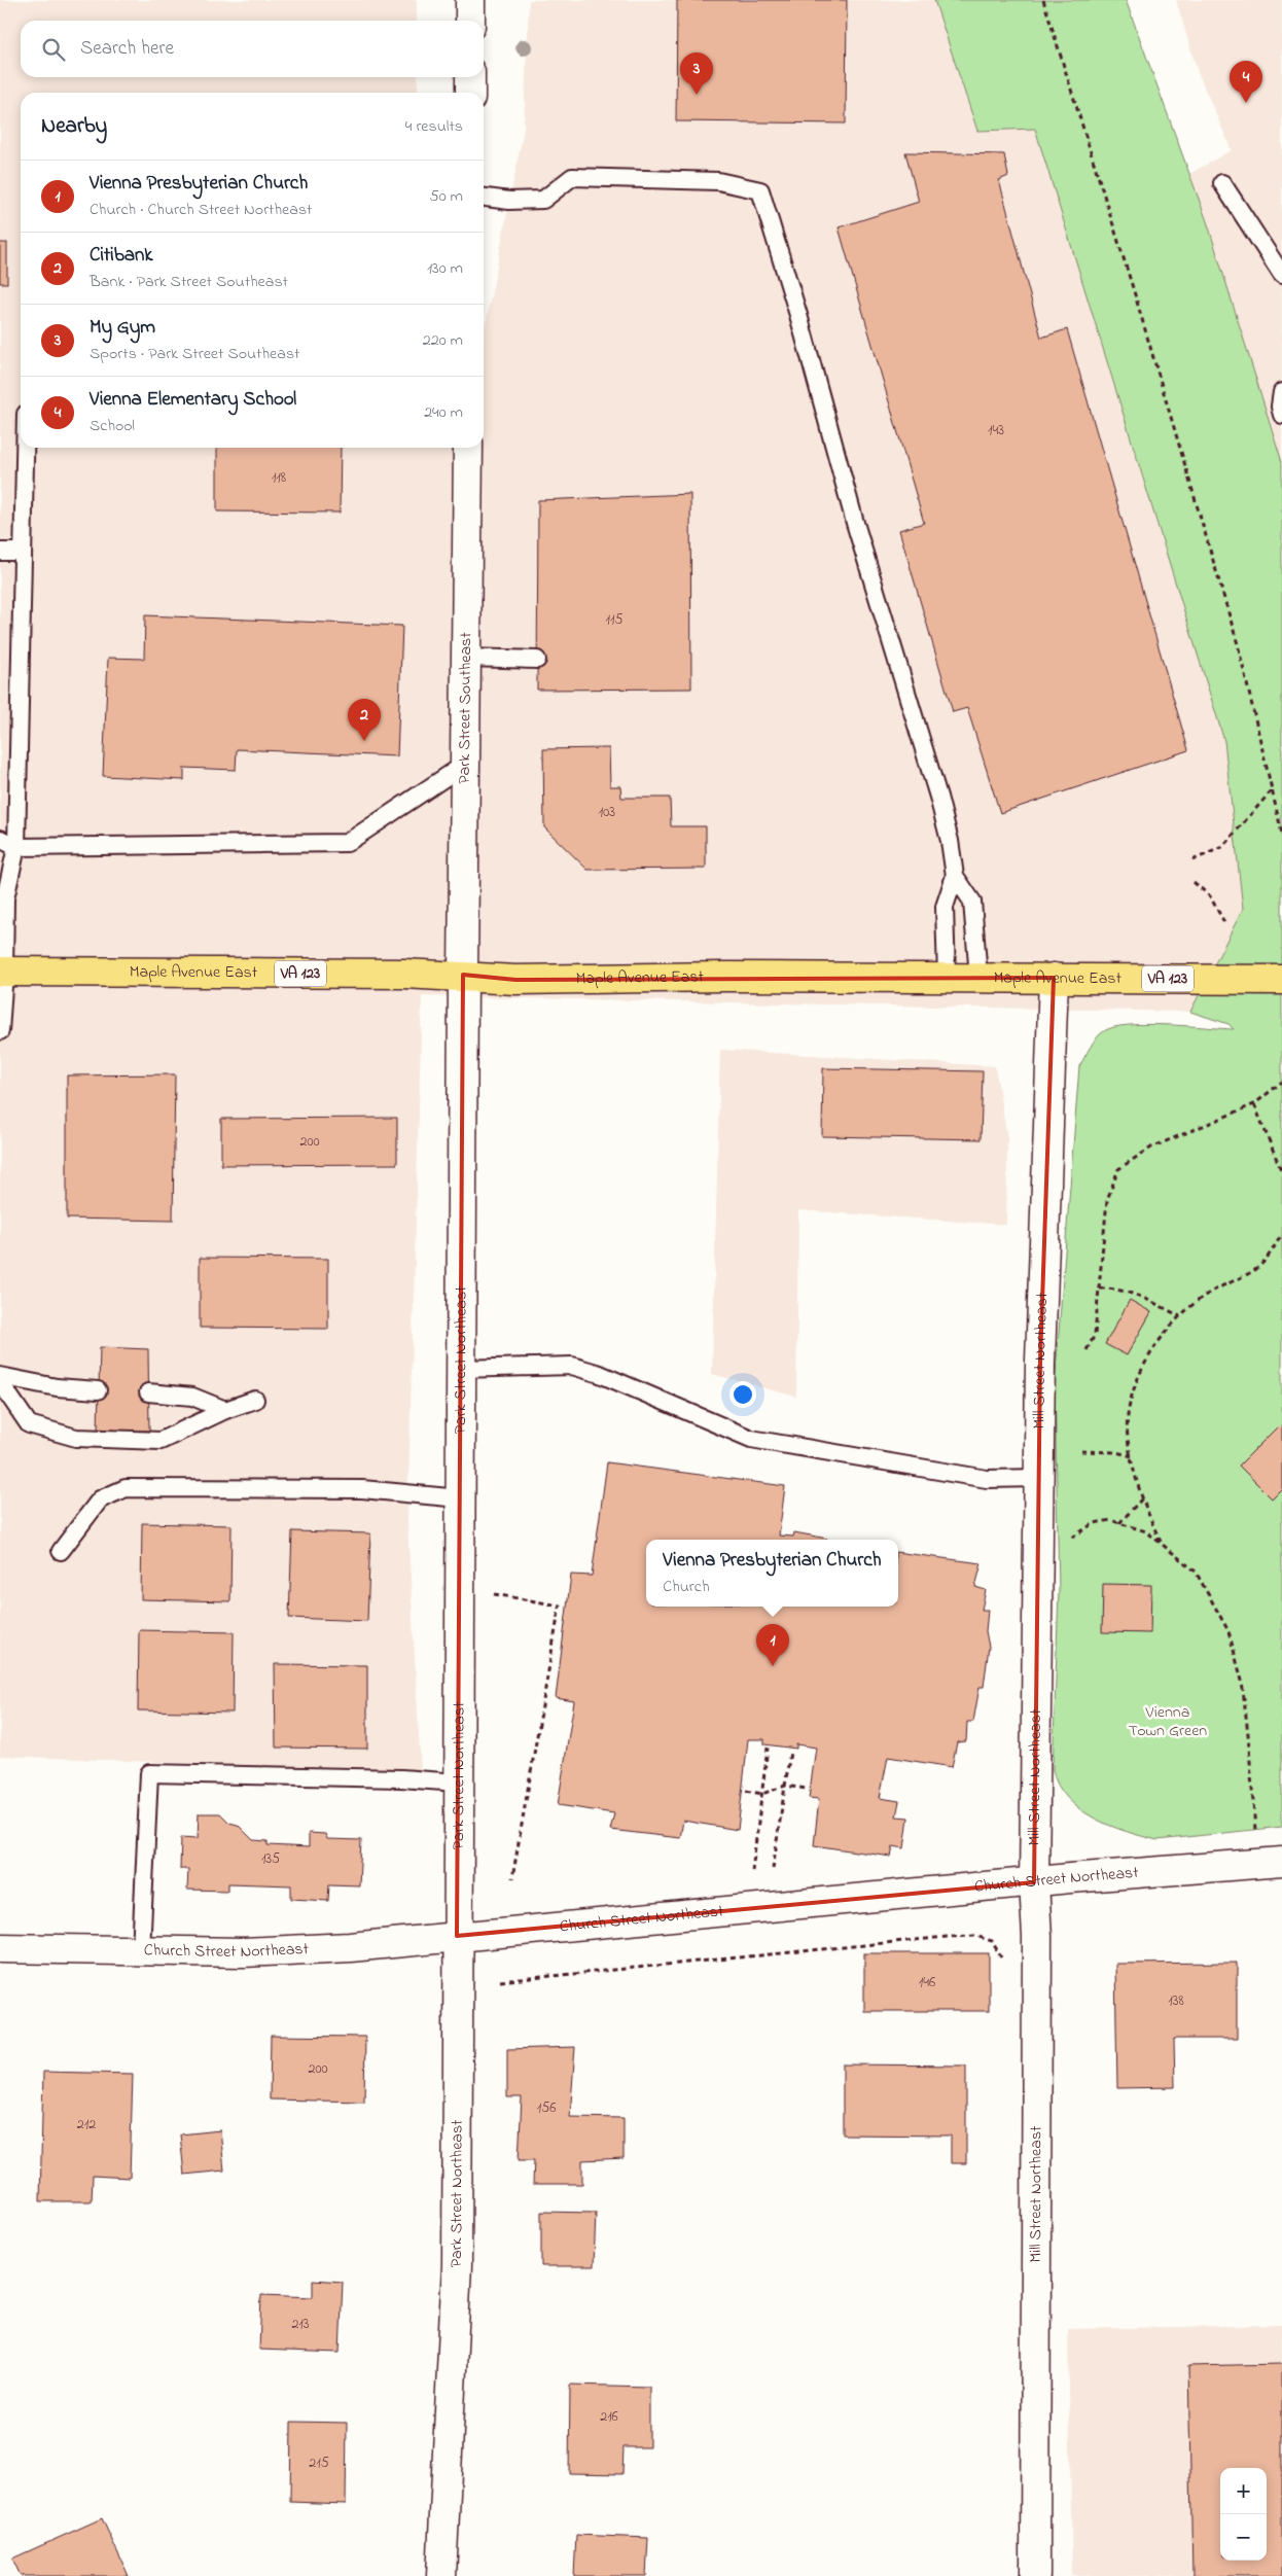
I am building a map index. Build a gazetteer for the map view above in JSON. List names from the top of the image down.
{
  "streets": {
    "main road": ["Maple Avenue East", "VA 123"],
    "street": [
      "Park Street Southeast",
      "Park Street Northeast",
      "Mill Street Northeast",
      "Church Street Northeast"
    ]
  },
  "crossings": [
    ["Park Street Southeast", "Maple Avenue East"],
    ["Park Street Southeast", "Park Street Northeast"],
    ["Maple Avenue East", "Park Street Northeast"],
    ["Maple Avenue East", "Mill Street Northeast"],
    ["Park Street Northeast", "Church Street Northeast"],
    ["Mill Street Northeast", "Church Street Northeast"]
  ],
  "parks": ["Vienna Town Green"],
  "house_numbers": [
    "143",
    "118",
    "115",
    "103",
    "200",
    "135",
    "146",
    "138",
    "200",
    "156",
    "212",
    "213",
    "216",
    "215"
  ],
  "page": {
    "search": "Search here",
    "pins": [
      "3",
      "4",
      "2",
      "1"
    ],
    "heading": ["Nearby", "4 results"],
    "list": [
      {
        "mark": "1",
        "name": "Vienna Presbyterian Church",
        "note": "Church · Church Street Northeast",
        "value": "50 m"
      },
      {
        "mark": "2",
        "name": "Citibank",
        "note": "Bank · Park Street Southeast",
        "value": "130 m"
      },
      {
        "mark": "3",
        "name": "My Gym",
        "note": "Sports · Park Street Southeast",
        "value": "220 m"
      },
      {
        "mark": "4",
        "name": "Vienna Elementary School",
        "note": "School",
        "value": "240 m"
      }
    ],
    "popup": ["Vienna Presbyterian Church", "Church"],
    "map_buttons": ["+", "−"]
  }
}
